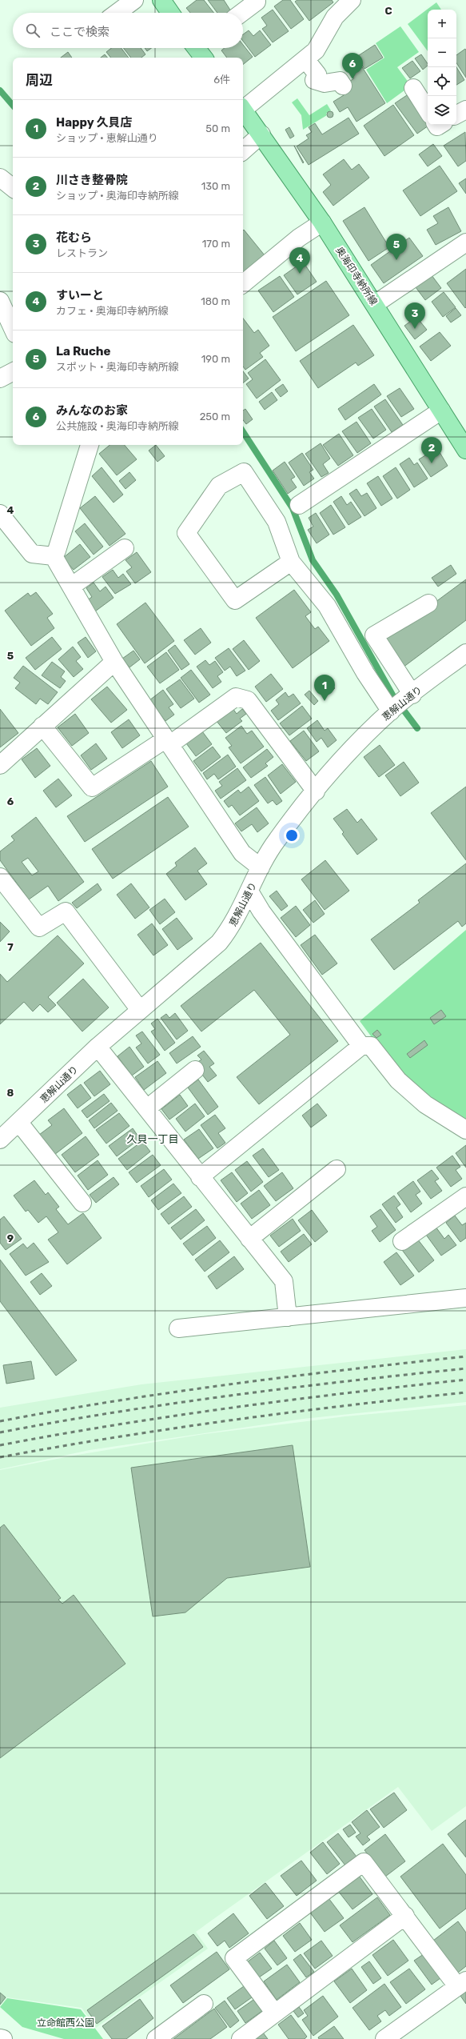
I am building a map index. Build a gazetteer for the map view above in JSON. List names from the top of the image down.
{
  "streets": {
    "main road": ["奥海印寺納所線"],
    "street": ["恵解山通り"]
  },
  "districts": ["久貝一丁目"],
  "parks": ["立命館西公園"],
  "page": {
    "map_buttons": ["+", "−"],
    "search": "ここで検索",
    "pins": [
      "6",
      "5",
      "4",
      "3",
      "2",
      "1"
    ],
    "heading": ["周辺", "6件"],
    "list": [
      {
        "mark": "1",
        "name": "Happy 久貝店",
        "note": "ショップ · 恵解山通り",
        "value": "50 m"
      },
      {
        "mark": "2",
        "name": "川さき整骨院",
        "note": "ショップ · 奥海印寺納所線",
        "value": "130 m"
      },
      {
        "mark": "3",
        "name": "花むら",
        "note": "レストラン",
        "value": "170 m"
      },
      {
        "mark": "4",
        "name": "すいーと",
        "note": "カフェ · 奥海印寺納所線",
        "value": "180 m"
      },
      {
        "mark": "5",
        "name": "La Ruche",
        "note": "スポット · 奥海印寺納所線",
        "value": "190 m"
      },
      {
        "mark": "6",
        "name": "みんなのお家",
        "note": "公共施設 · 奥海印寺納所線",
        "value": "250 m"
      }
    ]
  },
  "grid": {
    "columns": ["C"],
    "rows": [
      "4",
      "5",
      "6",
      "7",
      "8",
      "9"
    ]
  }
}
